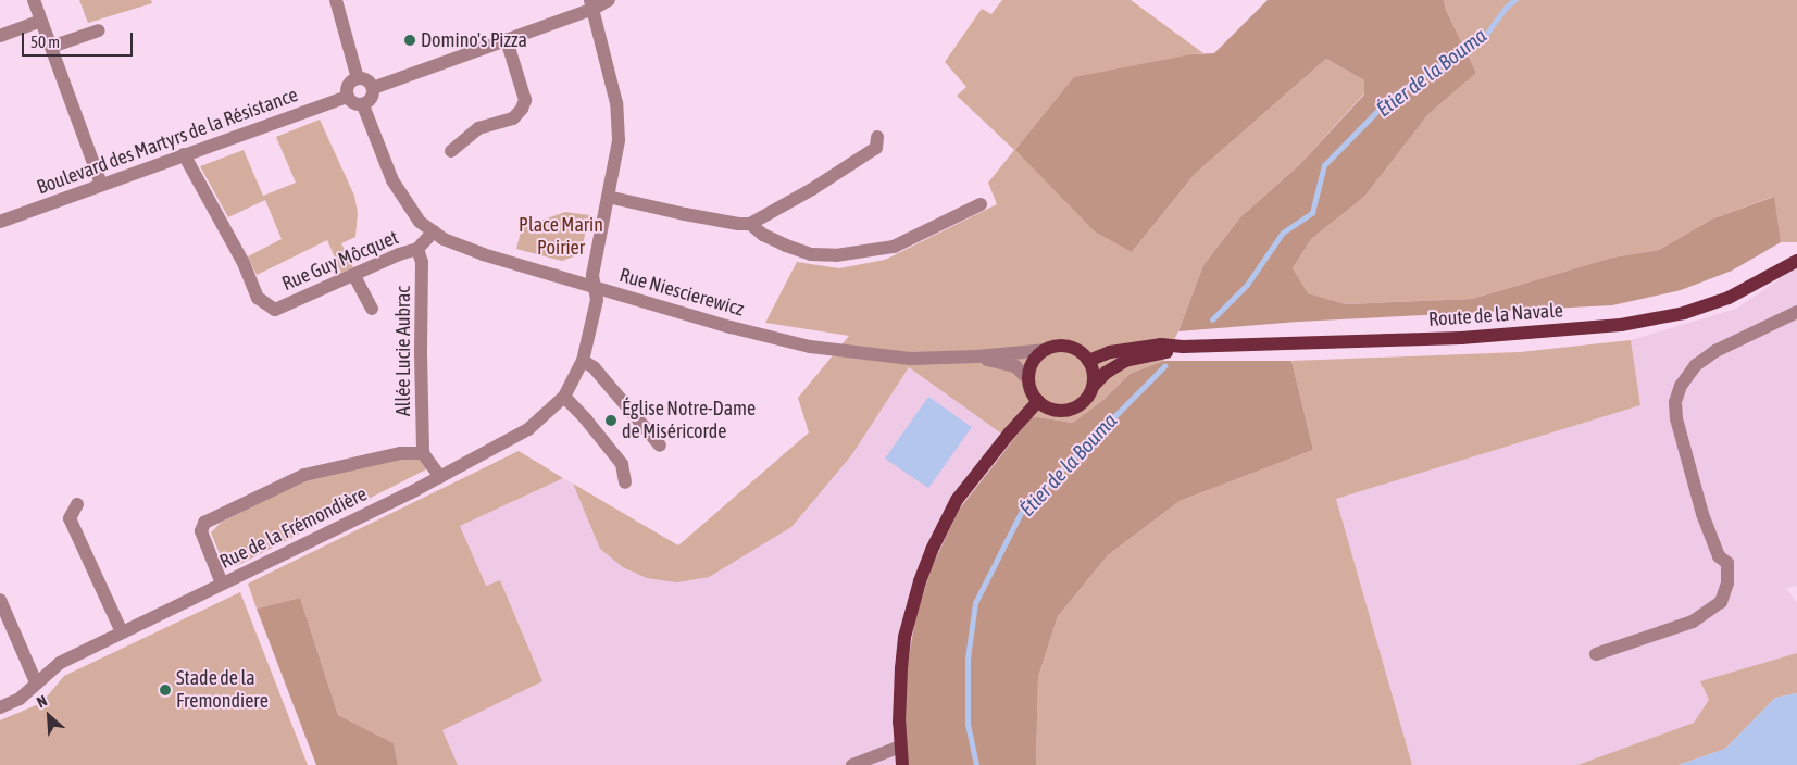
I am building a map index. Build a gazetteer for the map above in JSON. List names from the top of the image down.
{
  "streets": {
    "main road": ["Route de la Navale"],
    "street": [
      "Boulevard des Martyrs de la Résistance",
      "Rue Guy Môcquet",
      "Rue Niescierewicz",
      "Allée Lucie Aubrac",
      "Rue de la Frémondière"
    ]
  },
  "crossings": [
    ["Boulevard des Martyrs de la Résistance", "Rue Guy Môcquet"],
    ["Boulevard des Martyrs de la Résistance", "Rue Niescierewicz"],
    ["Rue Guy Môcquet", "Rue Niescierewicz"],
    ["Rue Guy Môcquet", "Allée Lucie Aubrac"],
    ["Rue Niescierewicz", "Route de la Navale"],
    ["Rue Niescierewicz", "Rue de la Frémondière"]
  ],
  "water": ["Étier de la Bouma"],
  "parks": ["Place Marin Poirier"],
  "places": ["Domino's Pizza", "Église Notre-Dame de Miséricorde", "Stade de la Fremondiere"],
  "scale_bar": "50 m",
  "north": "top left"
}
